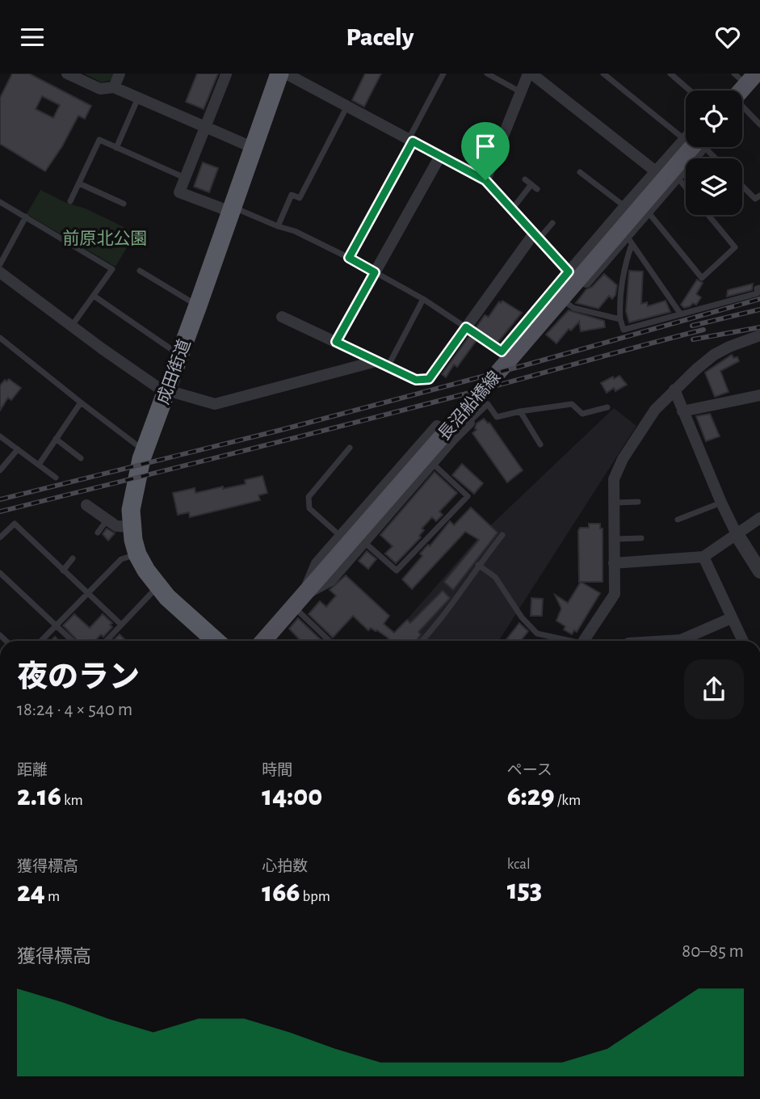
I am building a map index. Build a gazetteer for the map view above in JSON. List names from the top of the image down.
{
  "streets": {
    "highway": ["成田街道"],
    "main road": ["長沼船橋線"]
  },
  "parks": ["前原北公園"],
  "page": {
    "header": "Pacely",
    "heading": ["夜のラン", "18:24 · 4 × 540 m"],
    "stats": [
      ["距離", "2.16 km"],
      ["時間", "14:00"],
      ["ペース", "6:29 /km"],
      ["獲得標高", "24 m"],
      ["心拍数", "166 bpm"],
      ["kcal", "153"]
    ],
    "chart": ["獲得標高", "80–85 m"]
  }
}
